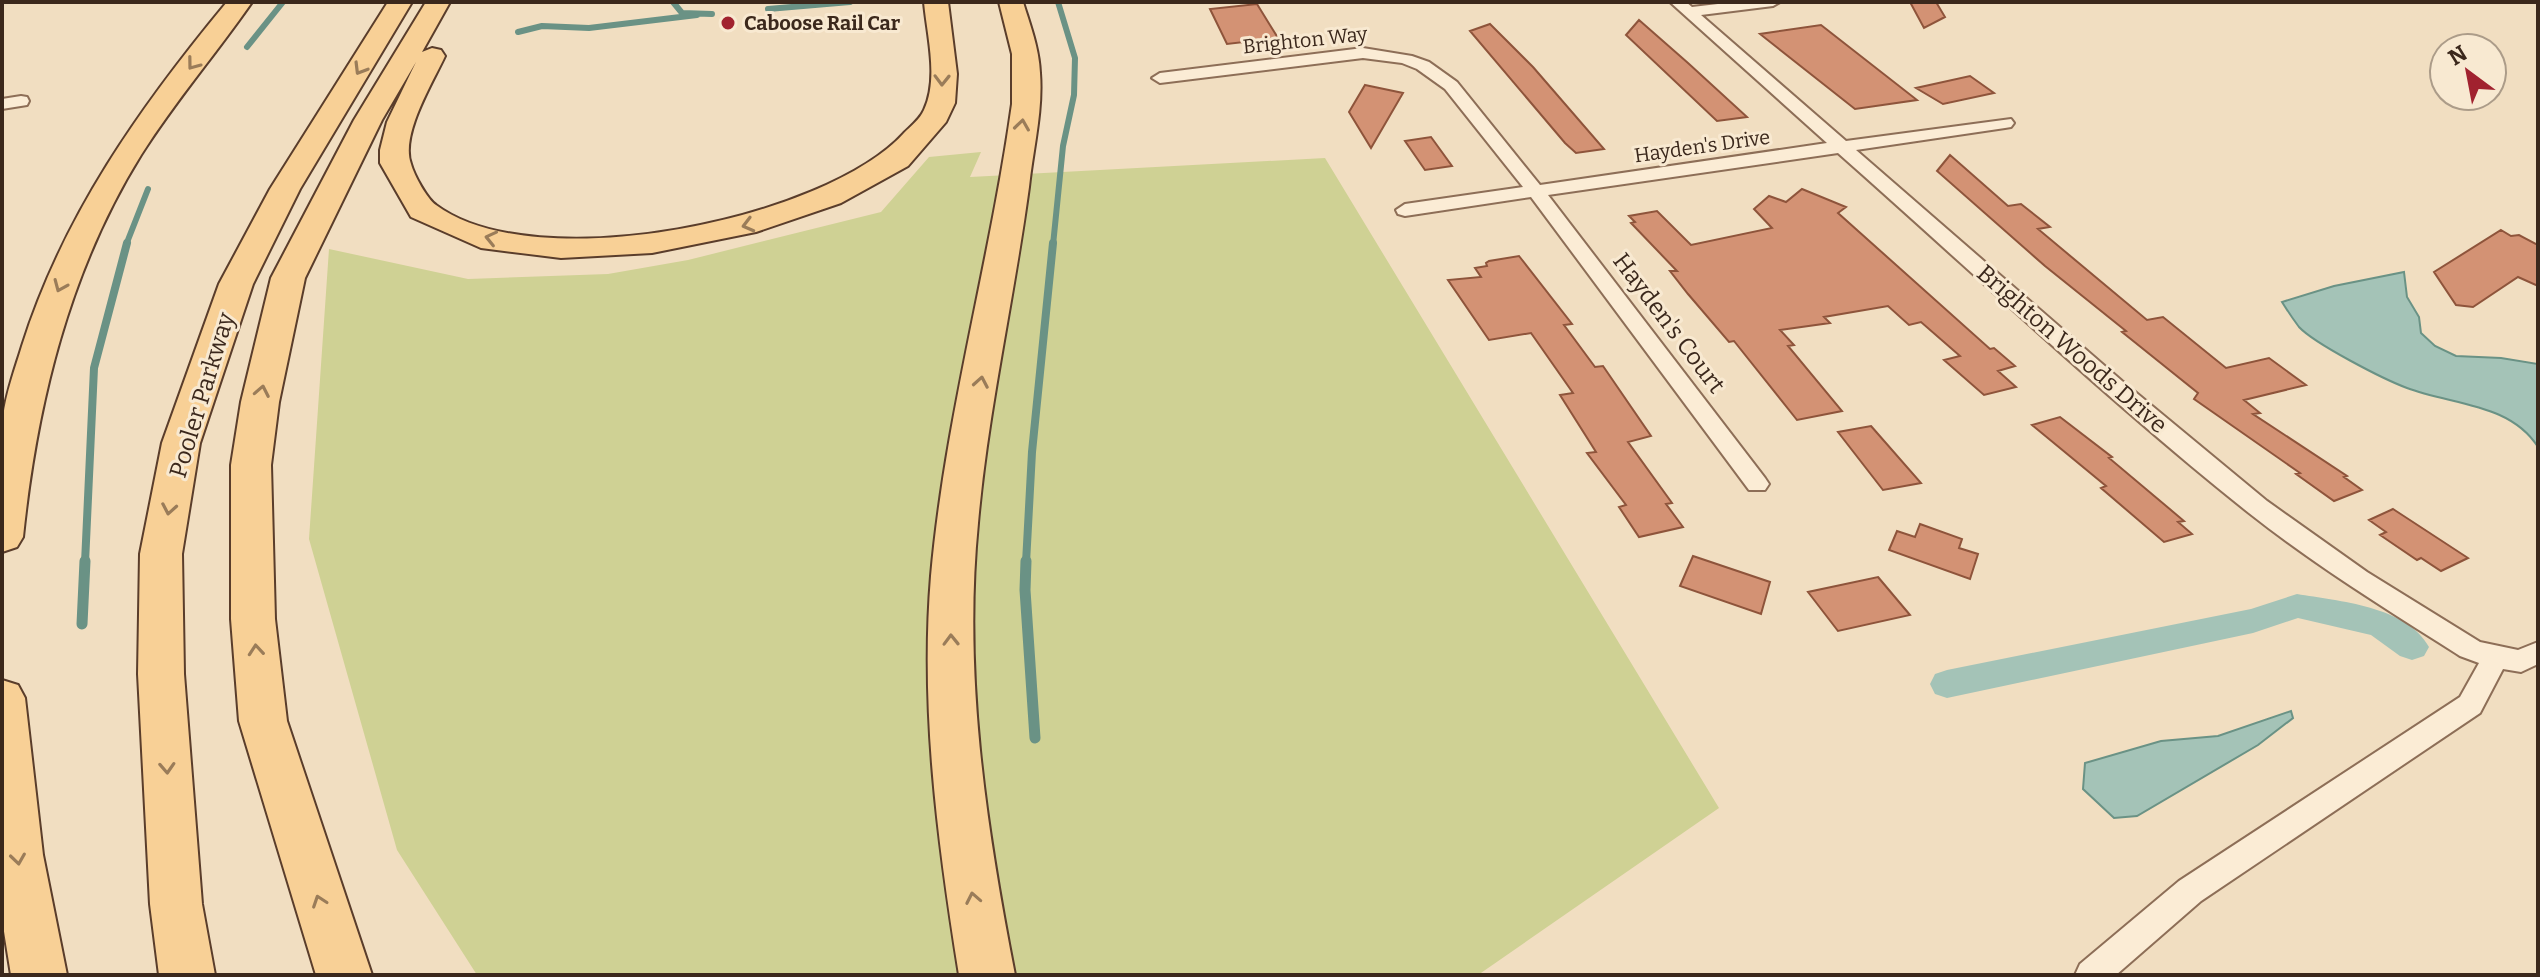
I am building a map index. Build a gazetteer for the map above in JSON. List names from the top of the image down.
{
  "streets": {
    "main road": ["Pooler Parkway"],
    "street": [
      "Brighton Way",
      "Hayden's Drive",
      "Hayden's Court",
      "Brighton Woods Drive"
    ]
  },
  "crossings": [
    ["Brighton Way", "Hayden's Drive"],
    ["Brighton Way", "Hayden's Court"],
    ["Hayden's Drive", "Hayden's Court"],
    ["Hayden's Drive", "Brighton Woods Drive"]
  ],
  "places": ["Caboose Rail Car"],
  "north": "top left"
}
